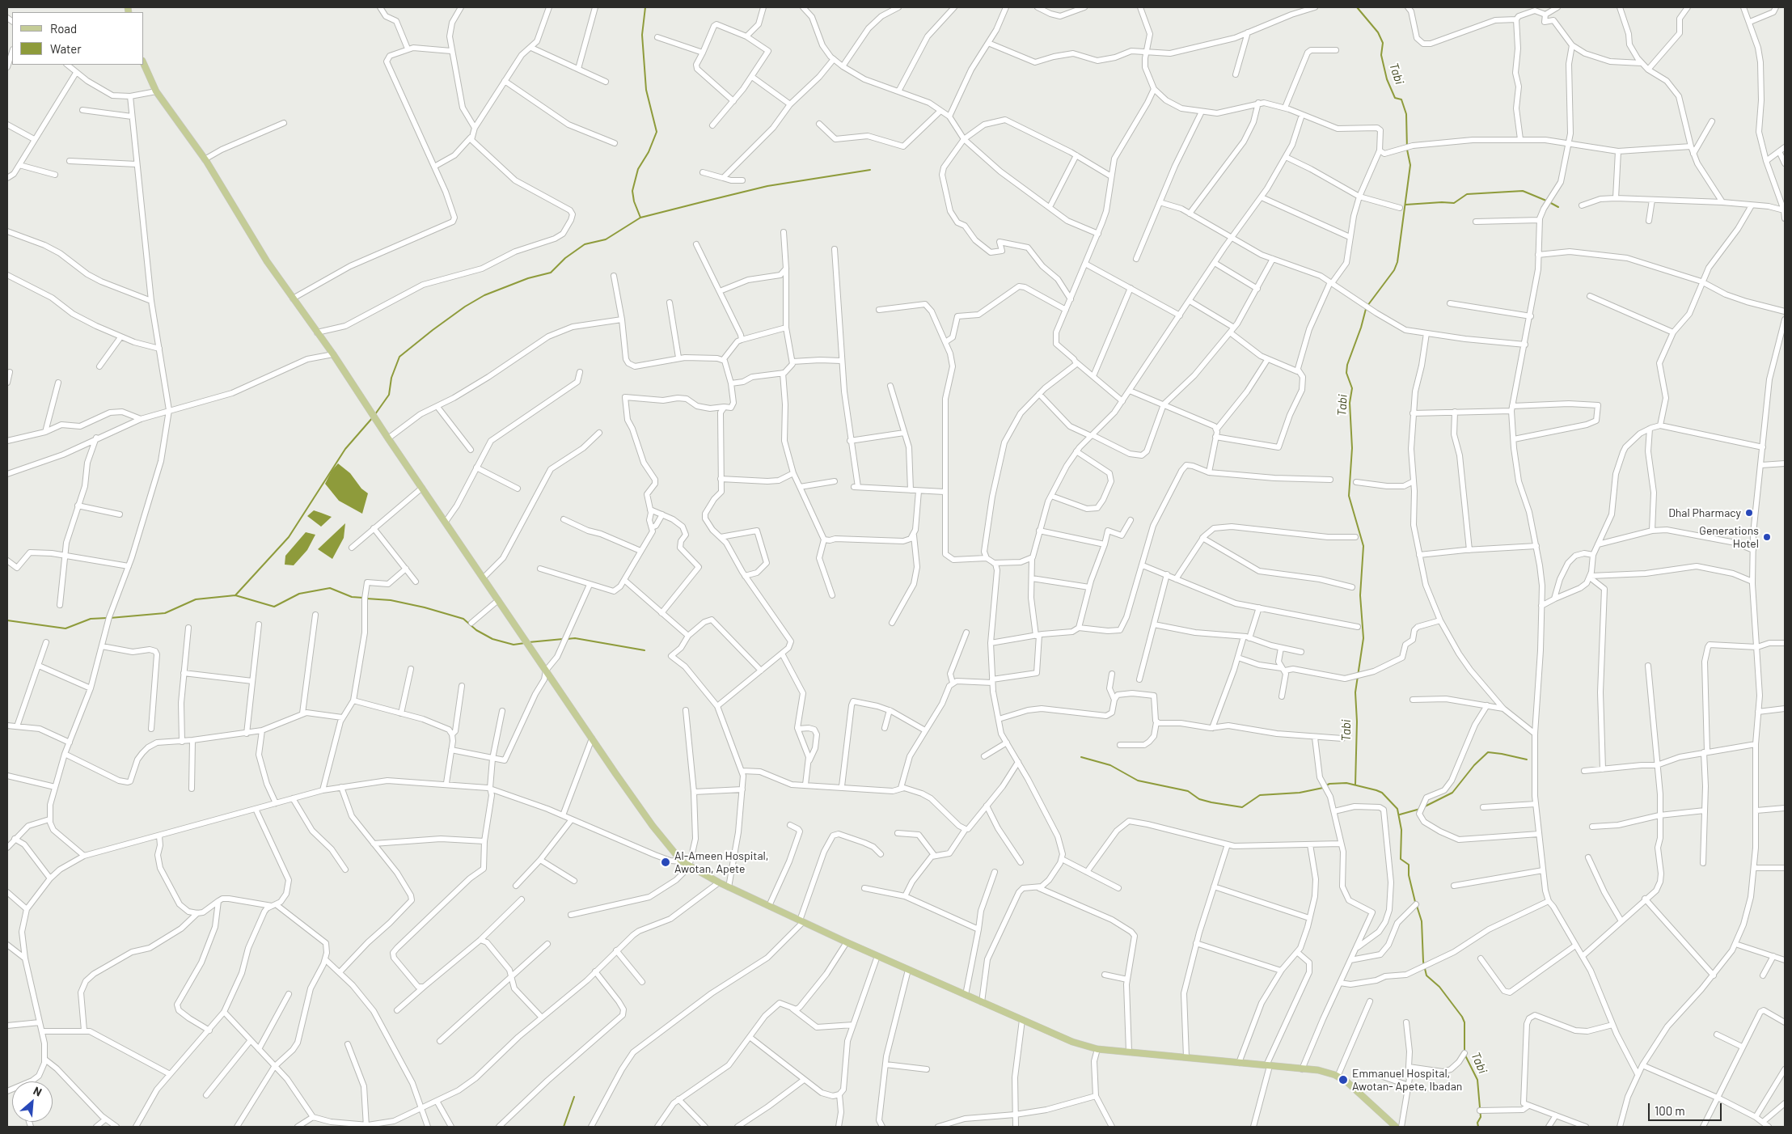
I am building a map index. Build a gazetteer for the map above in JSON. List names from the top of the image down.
{
  "water": ["Tabi"],
  "places": [
    "Dhal Pharmacy",
    "Generations Hotel",
    "Al-Ameen Hospital, Awotan, Apete",
    "Emmanuel Hospital, Awotan- Apete, Ibadan"
  ],
  "legend": ["Road", "Water"],
  "scale_bar": "100 m",
  "north": "top right"
}
